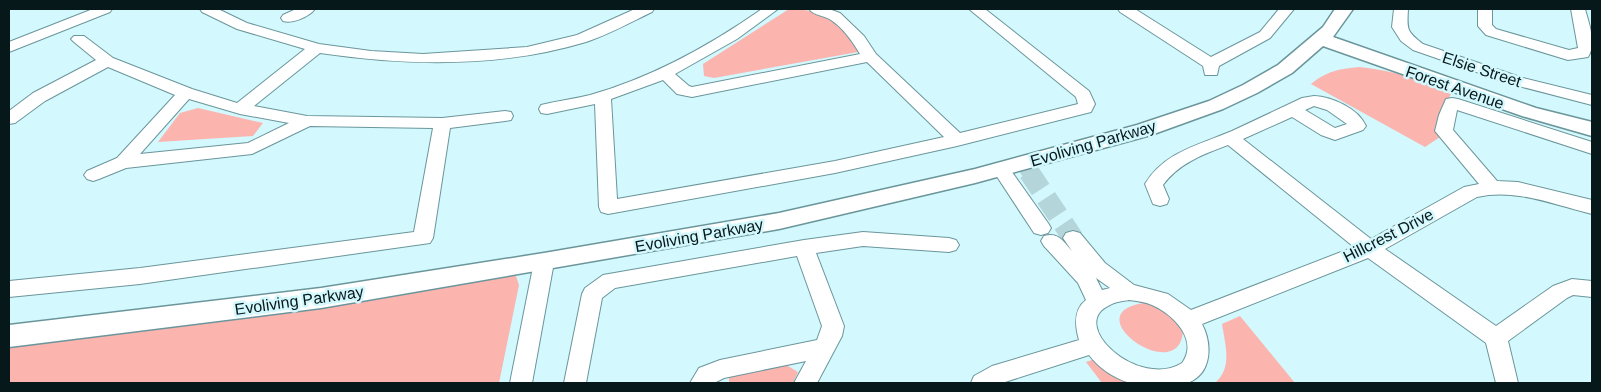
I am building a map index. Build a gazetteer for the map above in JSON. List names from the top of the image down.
{
  "streets": {
    "street": [
      "Elsie Street",
      "Forest Avenue",
      "Evoliving Parkway",
      "Hillcrest Drive"
    ]
  },
  "crossings": [
    ["Forest Avenue", "Evoliving Parkway"]
  ]
}
